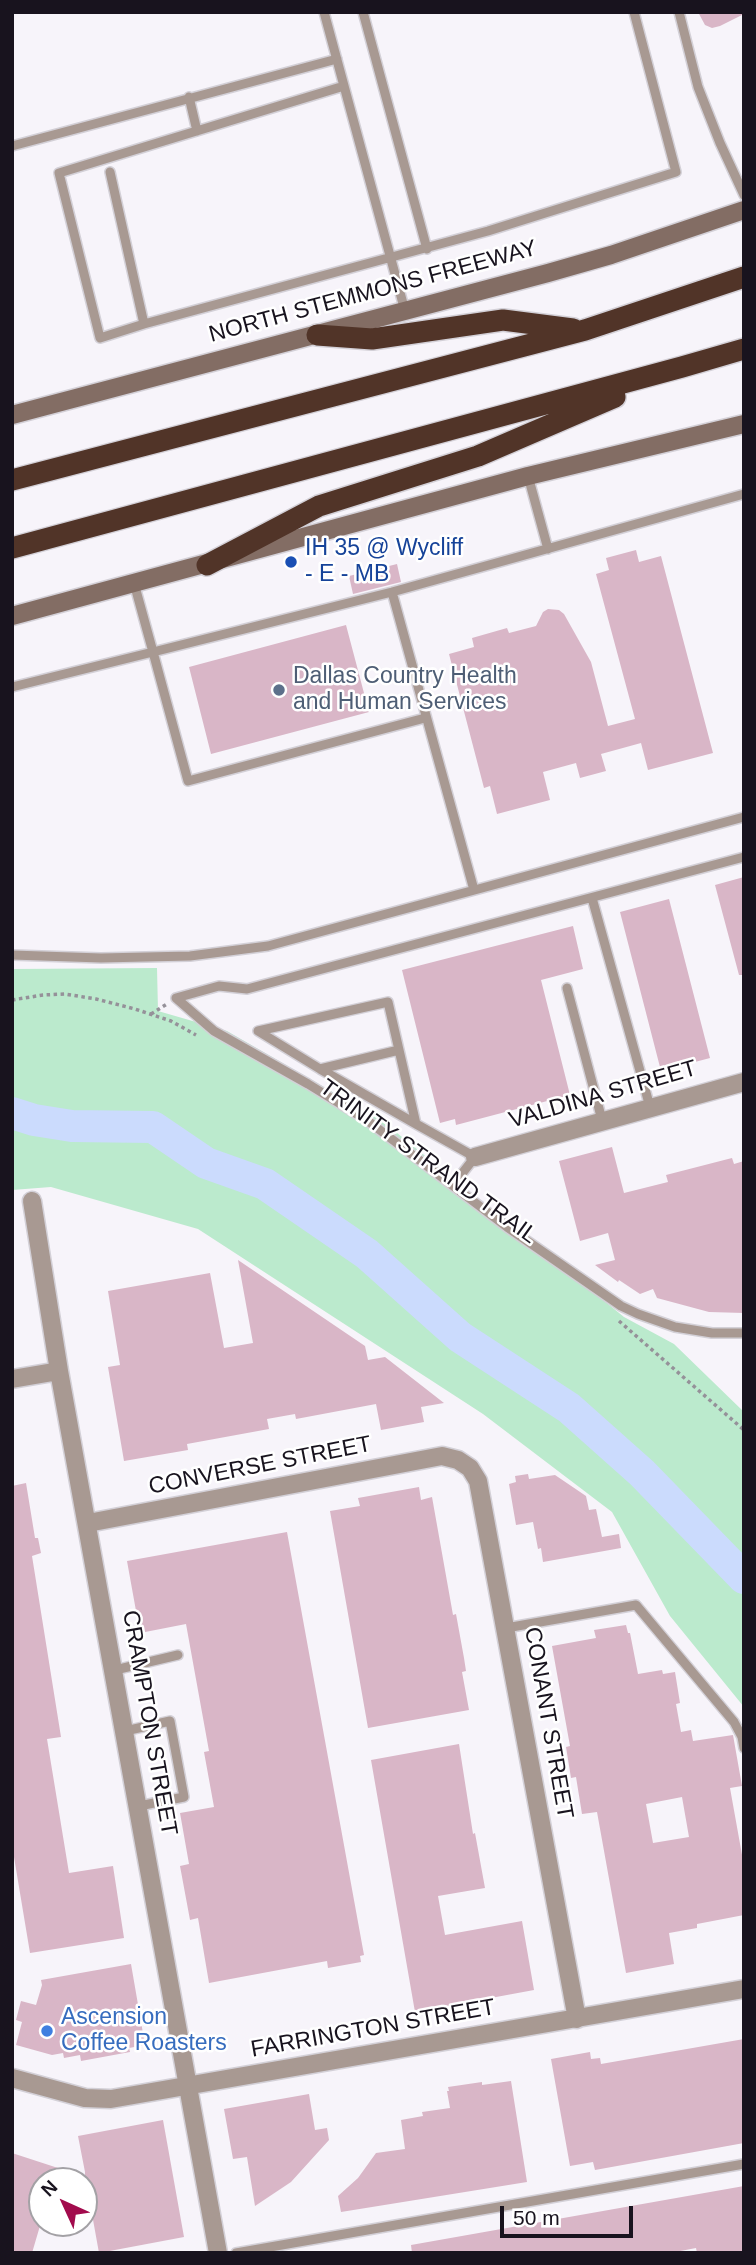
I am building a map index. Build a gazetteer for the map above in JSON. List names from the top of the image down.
{
  "streets": {
    "main road": ["NORTH STEMMONS FREEWAY"],
    "street": [
      "VALDINA STREET",
      "CONVERSE STREET",
      "CRAMPTON STREET",
      "CONANT STREET",
      "FARRINGTON STREET"
    ]
  },
  "crossings": [
    ["CONVERSE STREET", "CRAMPTON STREET"],
    ["CONVERSE STREET", "CONANT STREET"],
    ["CRAMPTON STREET", "FARRINGTON STREET"],
    ["CONANT STREET", "FARRINGTON STREET"]
  ],
  "places": ["IH 35 @ Wycliff - E - MB", "Dallas Country Health and Human Services", "Ascension Coffee Roasters"],
  "scale_bar": "50 m",
  "north": "top left"
}
